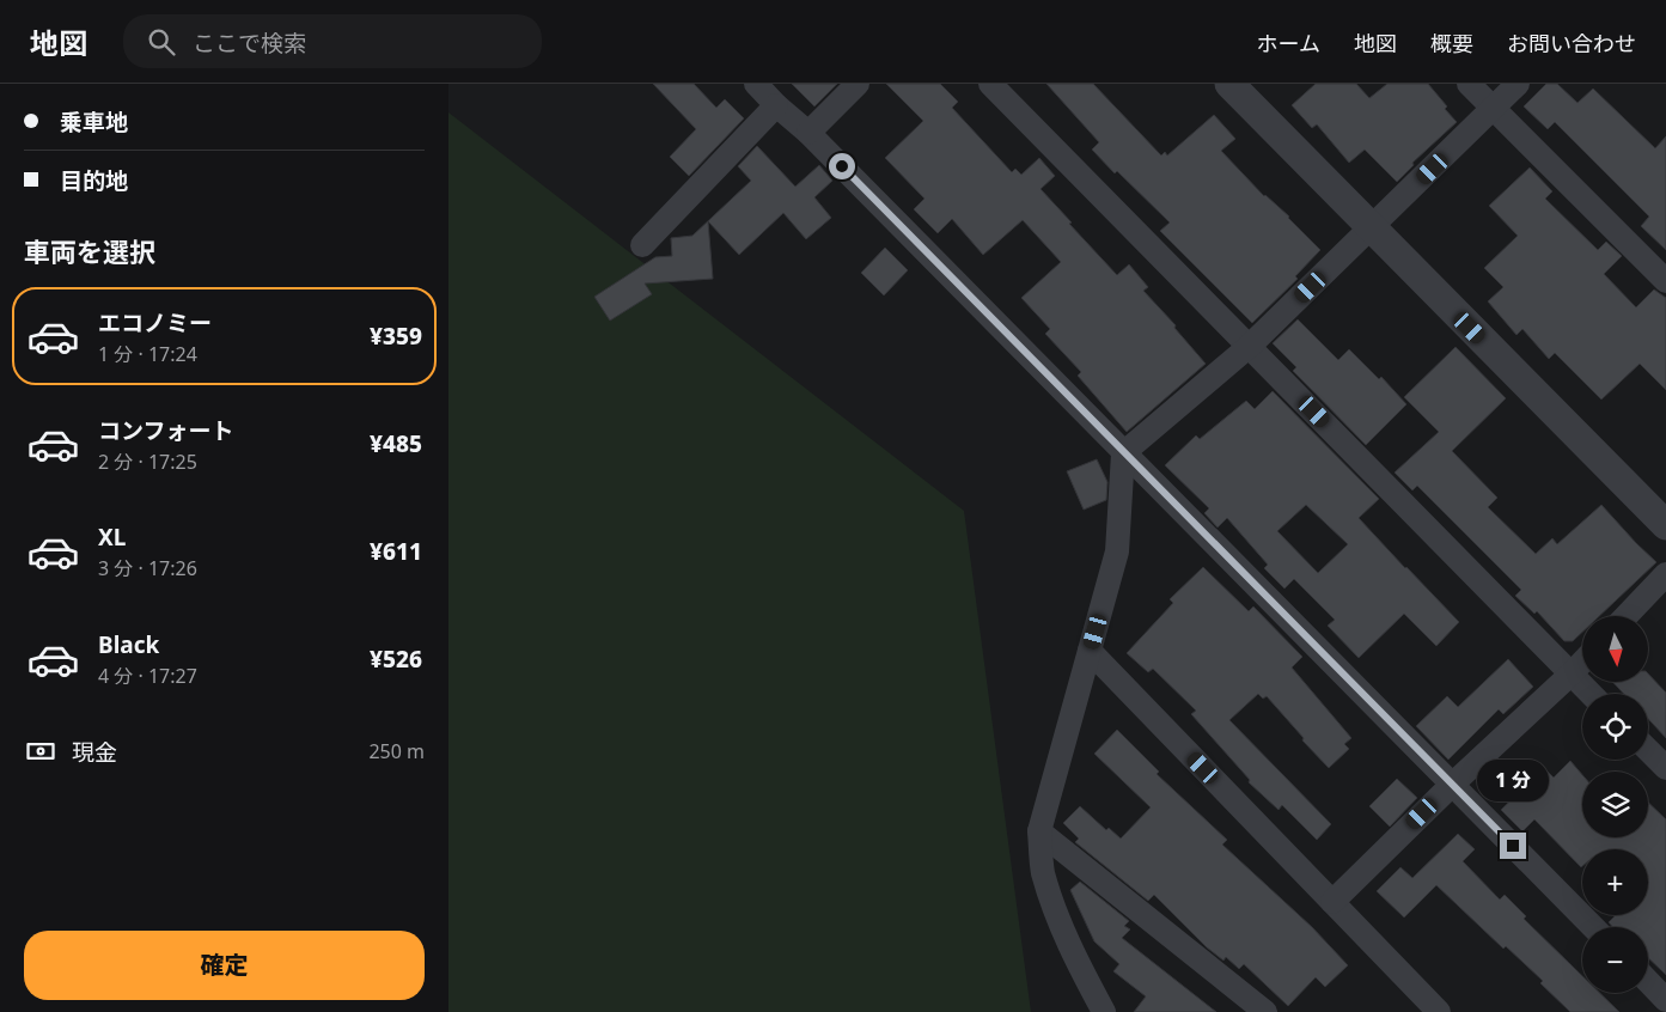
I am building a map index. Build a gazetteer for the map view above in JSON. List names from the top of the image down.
{
  "north": "bottom",
  "page": {
    "header": "地図",
    "search": "ここで検索",
    "nav": [
      "ホーム",
      "地図",
      "概要",
      "お問い合わせ"
    ],
    "banner": ["乗車地", "目的地"],
    "heading": "車両を選択",
    "list": [
      {
        "name": "エコノミー",
        "note": "1 分 · 17:24",
        "value": "¥359"
      },
      {
        "name": "コンフォート",
        "note": "2 分 · 17:25",
        "value": "¥485"
      },
      {
        "name": "XL",
        "note": "3 分 · 17:26",
        "value": "¥611"
      },
      {
        "name": "Black",
        "note": "4 分 · 17:27",
        "value": "¥526"
      }
    ],
    "map_buttons": ["+", "−"],
    "pay": ["現金", "250 m"],
    "bubble": "1 分",
    "buttons": "確定"
  }
}
